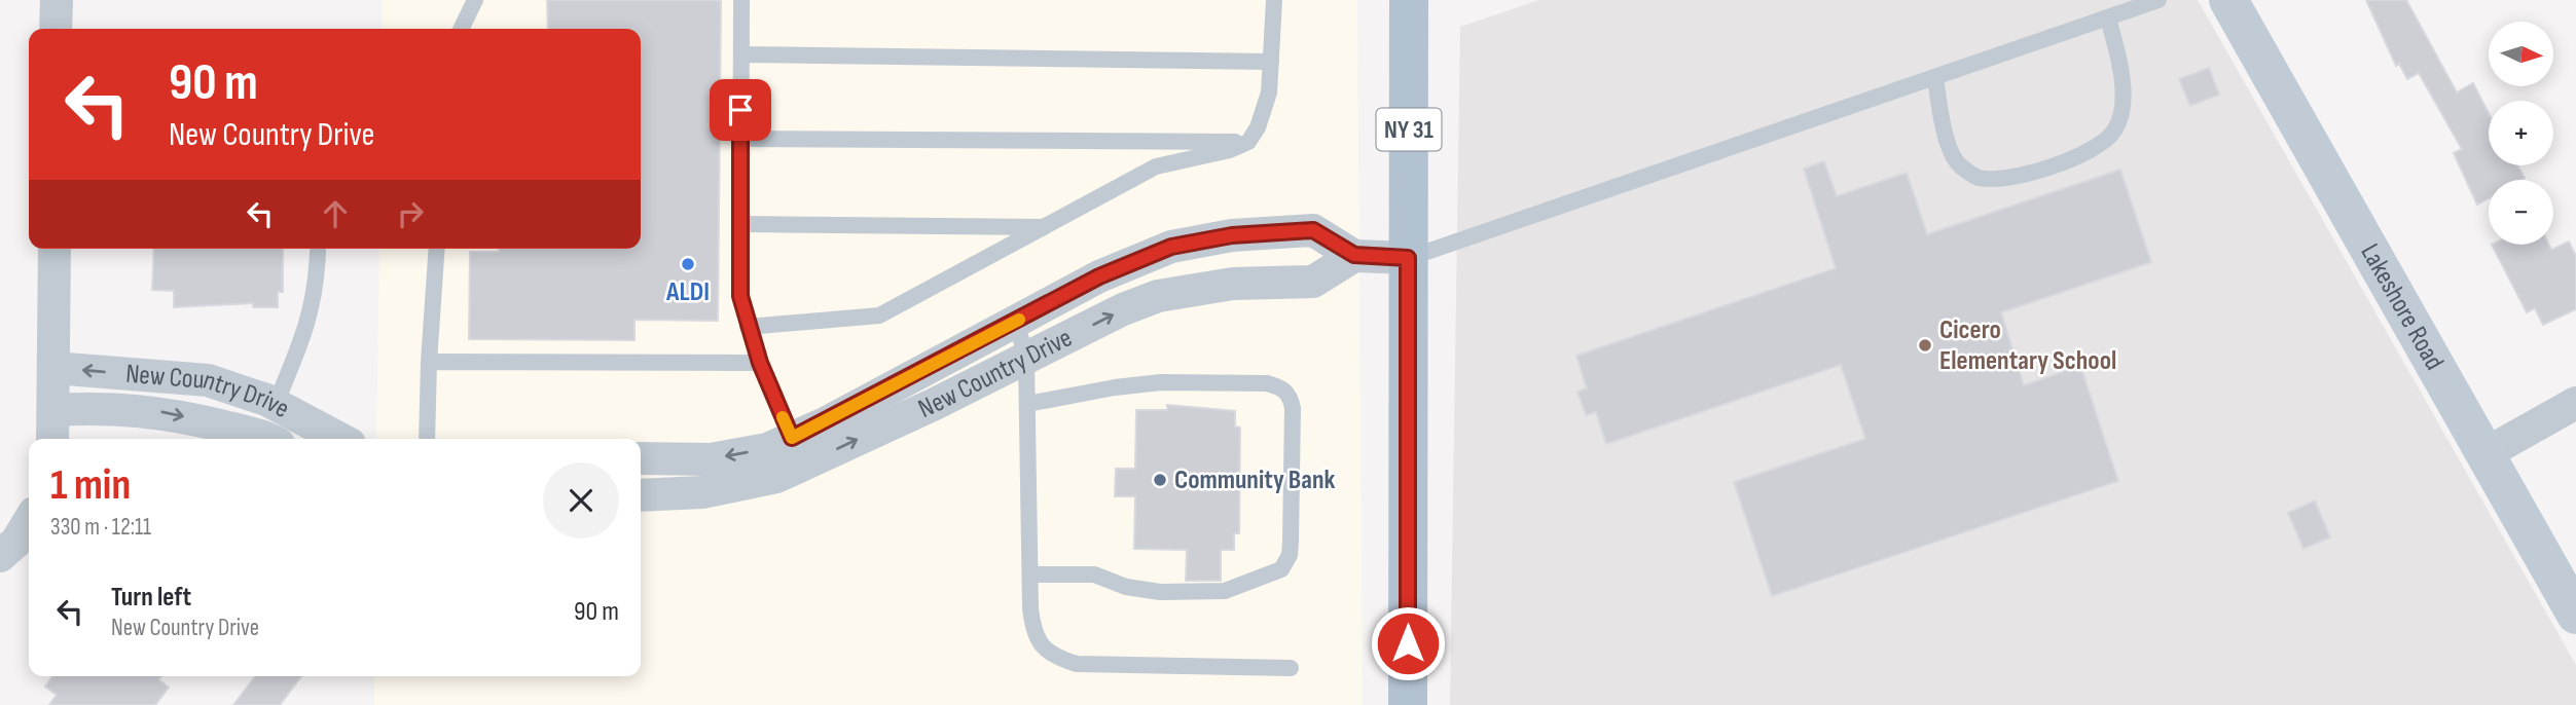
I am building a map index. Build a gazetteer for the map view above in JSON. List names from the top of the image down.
{
  "streets": {
    "main road": ["NY 31"],
    "street": ["Lakeshore Road", "New Country Drive"]
  },
  "crossings": [
    ["NY 31", "New Country Drive"]
  ],
  "places": ["ALDI", "Cicero Elementary School", "Community Bank"],
  "north": "right",
  "page": {
    "map_buttons": ["+", "−"],
    "turn": ["90 m", "New Country Drive"],
    "heading": ["1 min", "330 m · 12:11"],
    "list": [
      {
        "name": "Turn left",
        "note": "New Country Drive",
        "value": "90 m"
      }
    ]
  }
}
